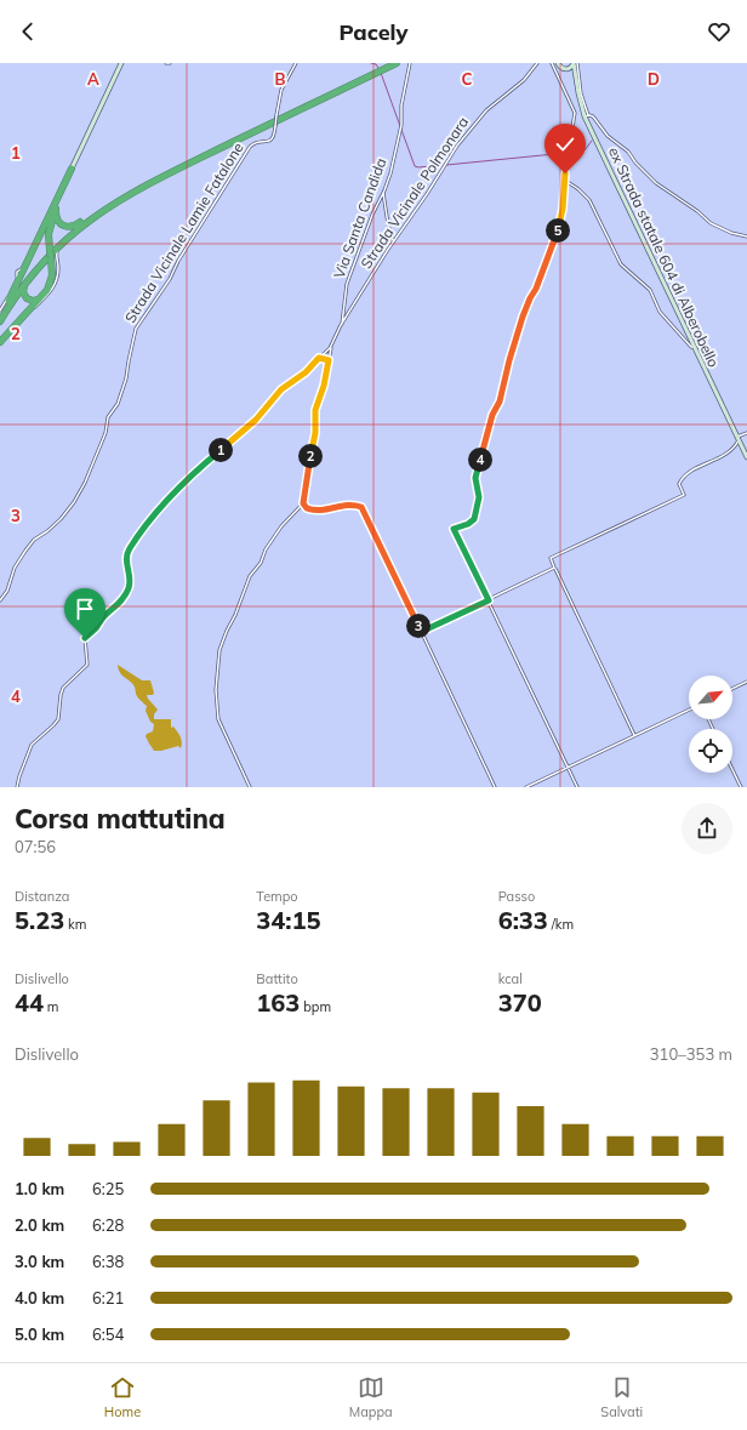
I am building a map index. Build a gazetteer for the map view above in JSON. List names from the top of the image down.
{
  "streets": {
    "main road": ["ex Strada statale 604 di Alberobello"],
    "street": ["Strada Vicinale Polmonara", "Via Santa Candida", "Strada Vicinale Lamie Fatalone"]
  },
  "crossings": [
    ["Strada Vicinale Polmonara", "Via Santa Candida"]
  ],
  "north": "top right",
  "page": {
    "header": "Pacely",
    "pins": [
      "5",
      "1",
      "2",
      "4",
      "3"
    ],
    "heading": ["Corsa mattutina", "07:56"],
    "stats": [
      ["Distanza", "5.23 km"],
      ["Tempo", "34:15"],
      ["Passo", "6:33 /km"],
      ["Dislivello", "44 m"],
      ["Battito", "163 bpm"],
      ["kcal", "370"]
    ],
    "chart": ["Dislivello", "310–353 m"],
    "list": [
      {
        "name": "1.0 km",
        "note": "6:25"
      },
      {
        "name": "2.0 km",
        "note": "6:28"
      },
      {
        "name": "3.0 km",
        "note": "6:38"
      },
      {
        "name": "4.0 km",
        "note": "6:21"
      },
      {
        "name": "5.0 km",
        "note": "6:54"
      }
    ],
    "tabs": ["Home", "Mappa", "Salvati"]
  },
  "grid": {
    "columns": [
      "A",
      "B",
      "C",
      "D"
    ],
    "rows": [
      "1",
      "2",
      "3",
      "4"
    ]
  }
}
